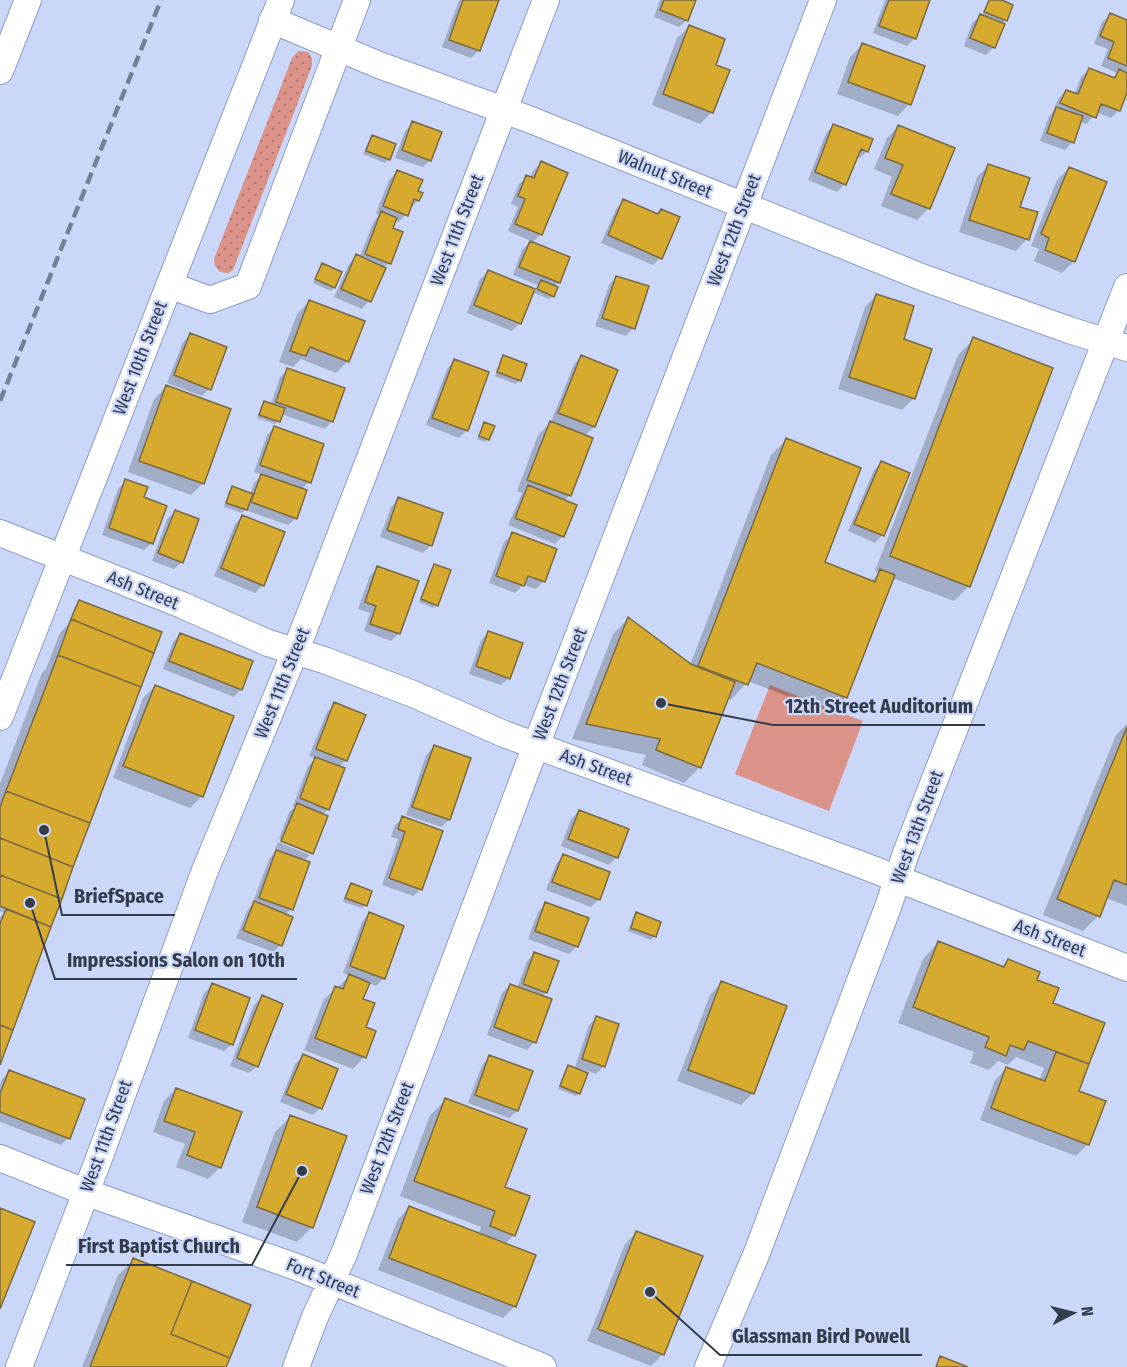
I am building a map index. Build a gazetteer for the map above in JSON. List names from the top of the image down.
{
  "streets": {
    "street": [
      "Walnut Street",
      "West 11th Street",
      "West 12th Street",
      "West 10th Street",
      "Ash Street",
      "West 13th Street",
      "Fort Street"
    ]
  },
  "crossings": [
    ["Walnut Street", "West 11th Street"],
    ["Walnut Street", "West 12th Street"],
    ["Walnut Street", "West 10th Street"],
    ["Walnut Street", "West 13th Street"],
    ["West 11th Street", "Ash Street"],
    ["West 11th Street", "Fort Street"],
    ["West 12th Street", "Ash Street"],
    ["West 12th Street", "Fort Street"],
    ["West 10th Street", "Ash Street"],
    ["Ash Street", "West 13th Street"]
  ],
  "places": [
    "12th Street Auditorium",
    "BriefSpace",
    "Impressions Salon on 10th",
    "First Baptist Church",
    "Glassman Bird Powell"
  ],
  "north": "right"
}
